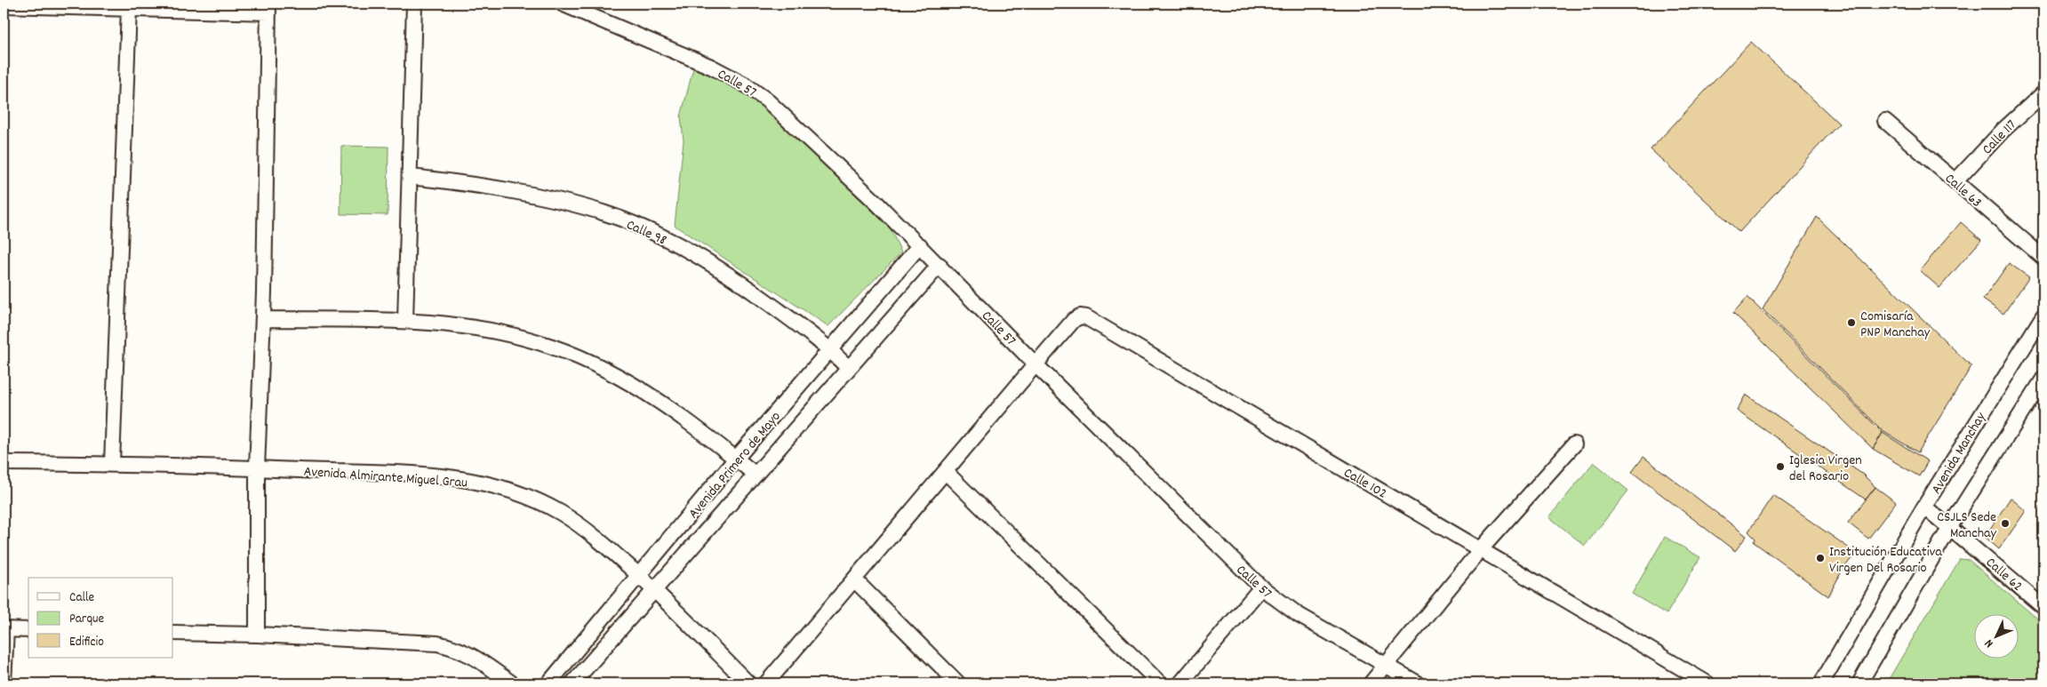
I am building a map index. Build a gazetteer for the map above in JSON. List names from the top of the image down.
{
  "streets": {
    "street": [
      "Calle 57",
      "Calle 117",
      "Calle 63",
      "Calle 98",
      "Avenida Manchay",
      "Avenida Primero de Mayo",
      "Avenida Almirante Miguel Grau",
      "Calle 102",
      "Calle 62"
    ]
  },
  "crossings": [
    ["Calle 57", "Avenida Primero de Mayo"],
    ["Calle 57", "Calle 102"],
    ["Calle 117", "Calle 63"],
    ["Calle 98", "Avenida Primero de Mayo"],
    ["Avenida Manchay", "Calle 62"],
    ["Avenida Primero de Mayo", "Avenida Almirante Miguel Grau"]
  ],
  "places": [
    "Comisaría PNP Manchay",
    "Iglesia Virgen del Rosario",
    "CSJLS Sede Manchay",
    "Institución Educativa Virgen Del Rosario"
  ],
  "legend": ["Calle", "Parque", "Edificio"],
  "north": "bottom left"
}
